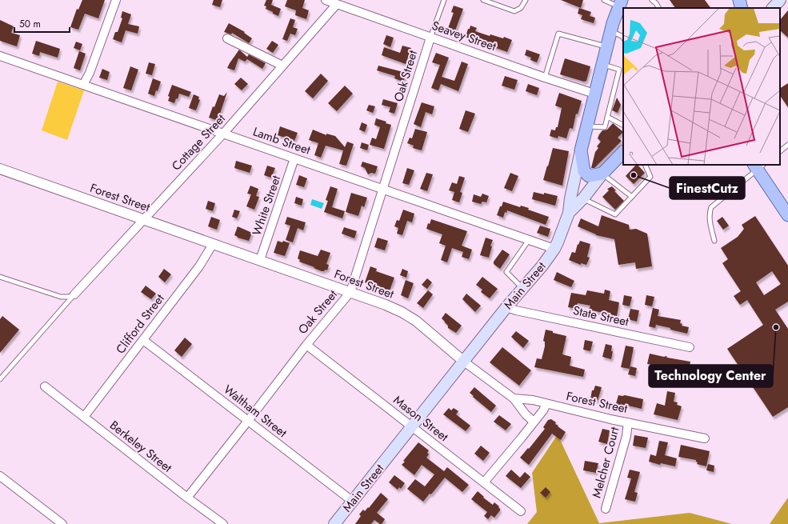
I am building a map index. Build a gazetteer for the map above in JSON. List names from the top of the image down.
{
  "streets": {
    "main road": ["Main Street"],
    "street": [
      "Seavey Street",
      "Oak Street",
      "Lamb Street",
      "Cottage Street",
      "Forest Street",
      "White Street",
      "State Street",
      "Clifford Street",
      "Waltham Street",
      "Mason Street",
      "Berkeley Street",
      "Melcher Court"
    ]
  },
  "crossings": [
    ["Seavey Street", "Oak Street"],
    ["Seavey Street", "Cottage Street"],
    ["Seavey Street", "Main Street"],
    ["Oak Street", "Lamb Street"],
    ["Oak Street", "Forest Street"],
    ["Oak Street", "Waltham Street"],
    ["Oak Street", "Mason Street"],
    ["Oak Street", "Berkeley Street"],
    ["Lamb Street", "Cottage Street"],
    ["Lamb Street", "White Street"],
    ["Lamb Street", "Main Street"],
    ["Cottage Street", "Forest Street"],
    ["Forest Street", "White Street"],
    ["Forest Street", "Main Street"],
    ["Forest Street", "Clifford Street"],
    ["Forest Street", "Melcher Court"],
    ["Main Street", "State Street"],
    ["Main Street", "Waltham Street"],
    ["Main Street", "Mason Street"],
    ["Clifford Street", "Waltham Street"],
    ["Clifford Street", "Berkeley Street"]
  ],
  "places": ["FinestCutz", "Technology Center"],
  "scale_bar": "50 m"
}
